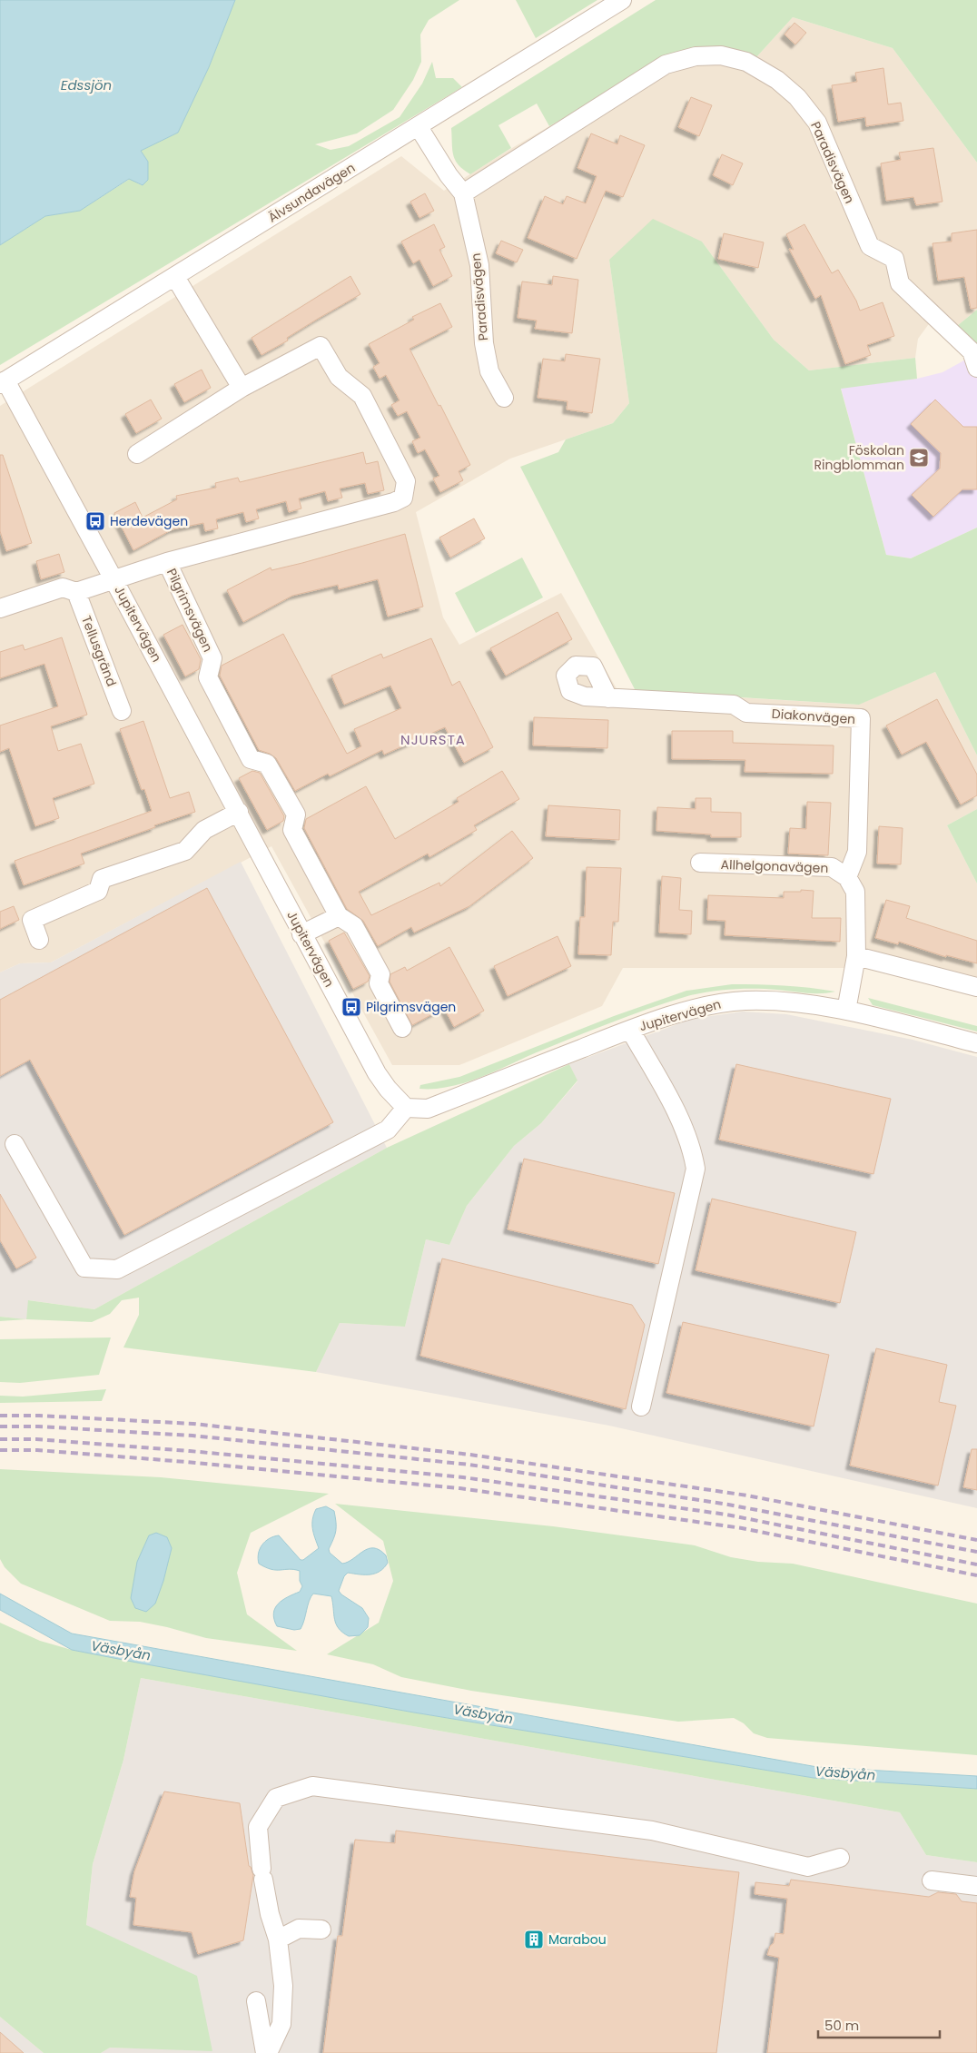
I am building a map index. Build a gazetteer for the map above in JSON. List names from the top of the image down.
{
  "streets": {
    "street": [
      "Paradisvägen",
      "Älvsundavägen",
      "Pilgrimsvägen",
      "Jupitervägen",
      "Tellusgränd",
      "Diakonvägen",
      "Allhelgonavägen"
    ]
  },
  "crossings": [
    ["Paradisvägen", "Älvsundavägen"],
    ["Älvsundavägen", "Jupitervägen"],
    ["Diakonvägen", "Allhelgonavägen"]
  ],
  "districts": ["NJURSTA"],
  "water": ["Edssjön", "Väsbyån"],
  "places": {
    "school or university": ["Föskolan Ringblomman"],
    "bus stop": ["Herdevägen", "Pilgrimsvägen"],
    "building": ["Marabou"]
  },
  "scale_bar": "50 m"
}
